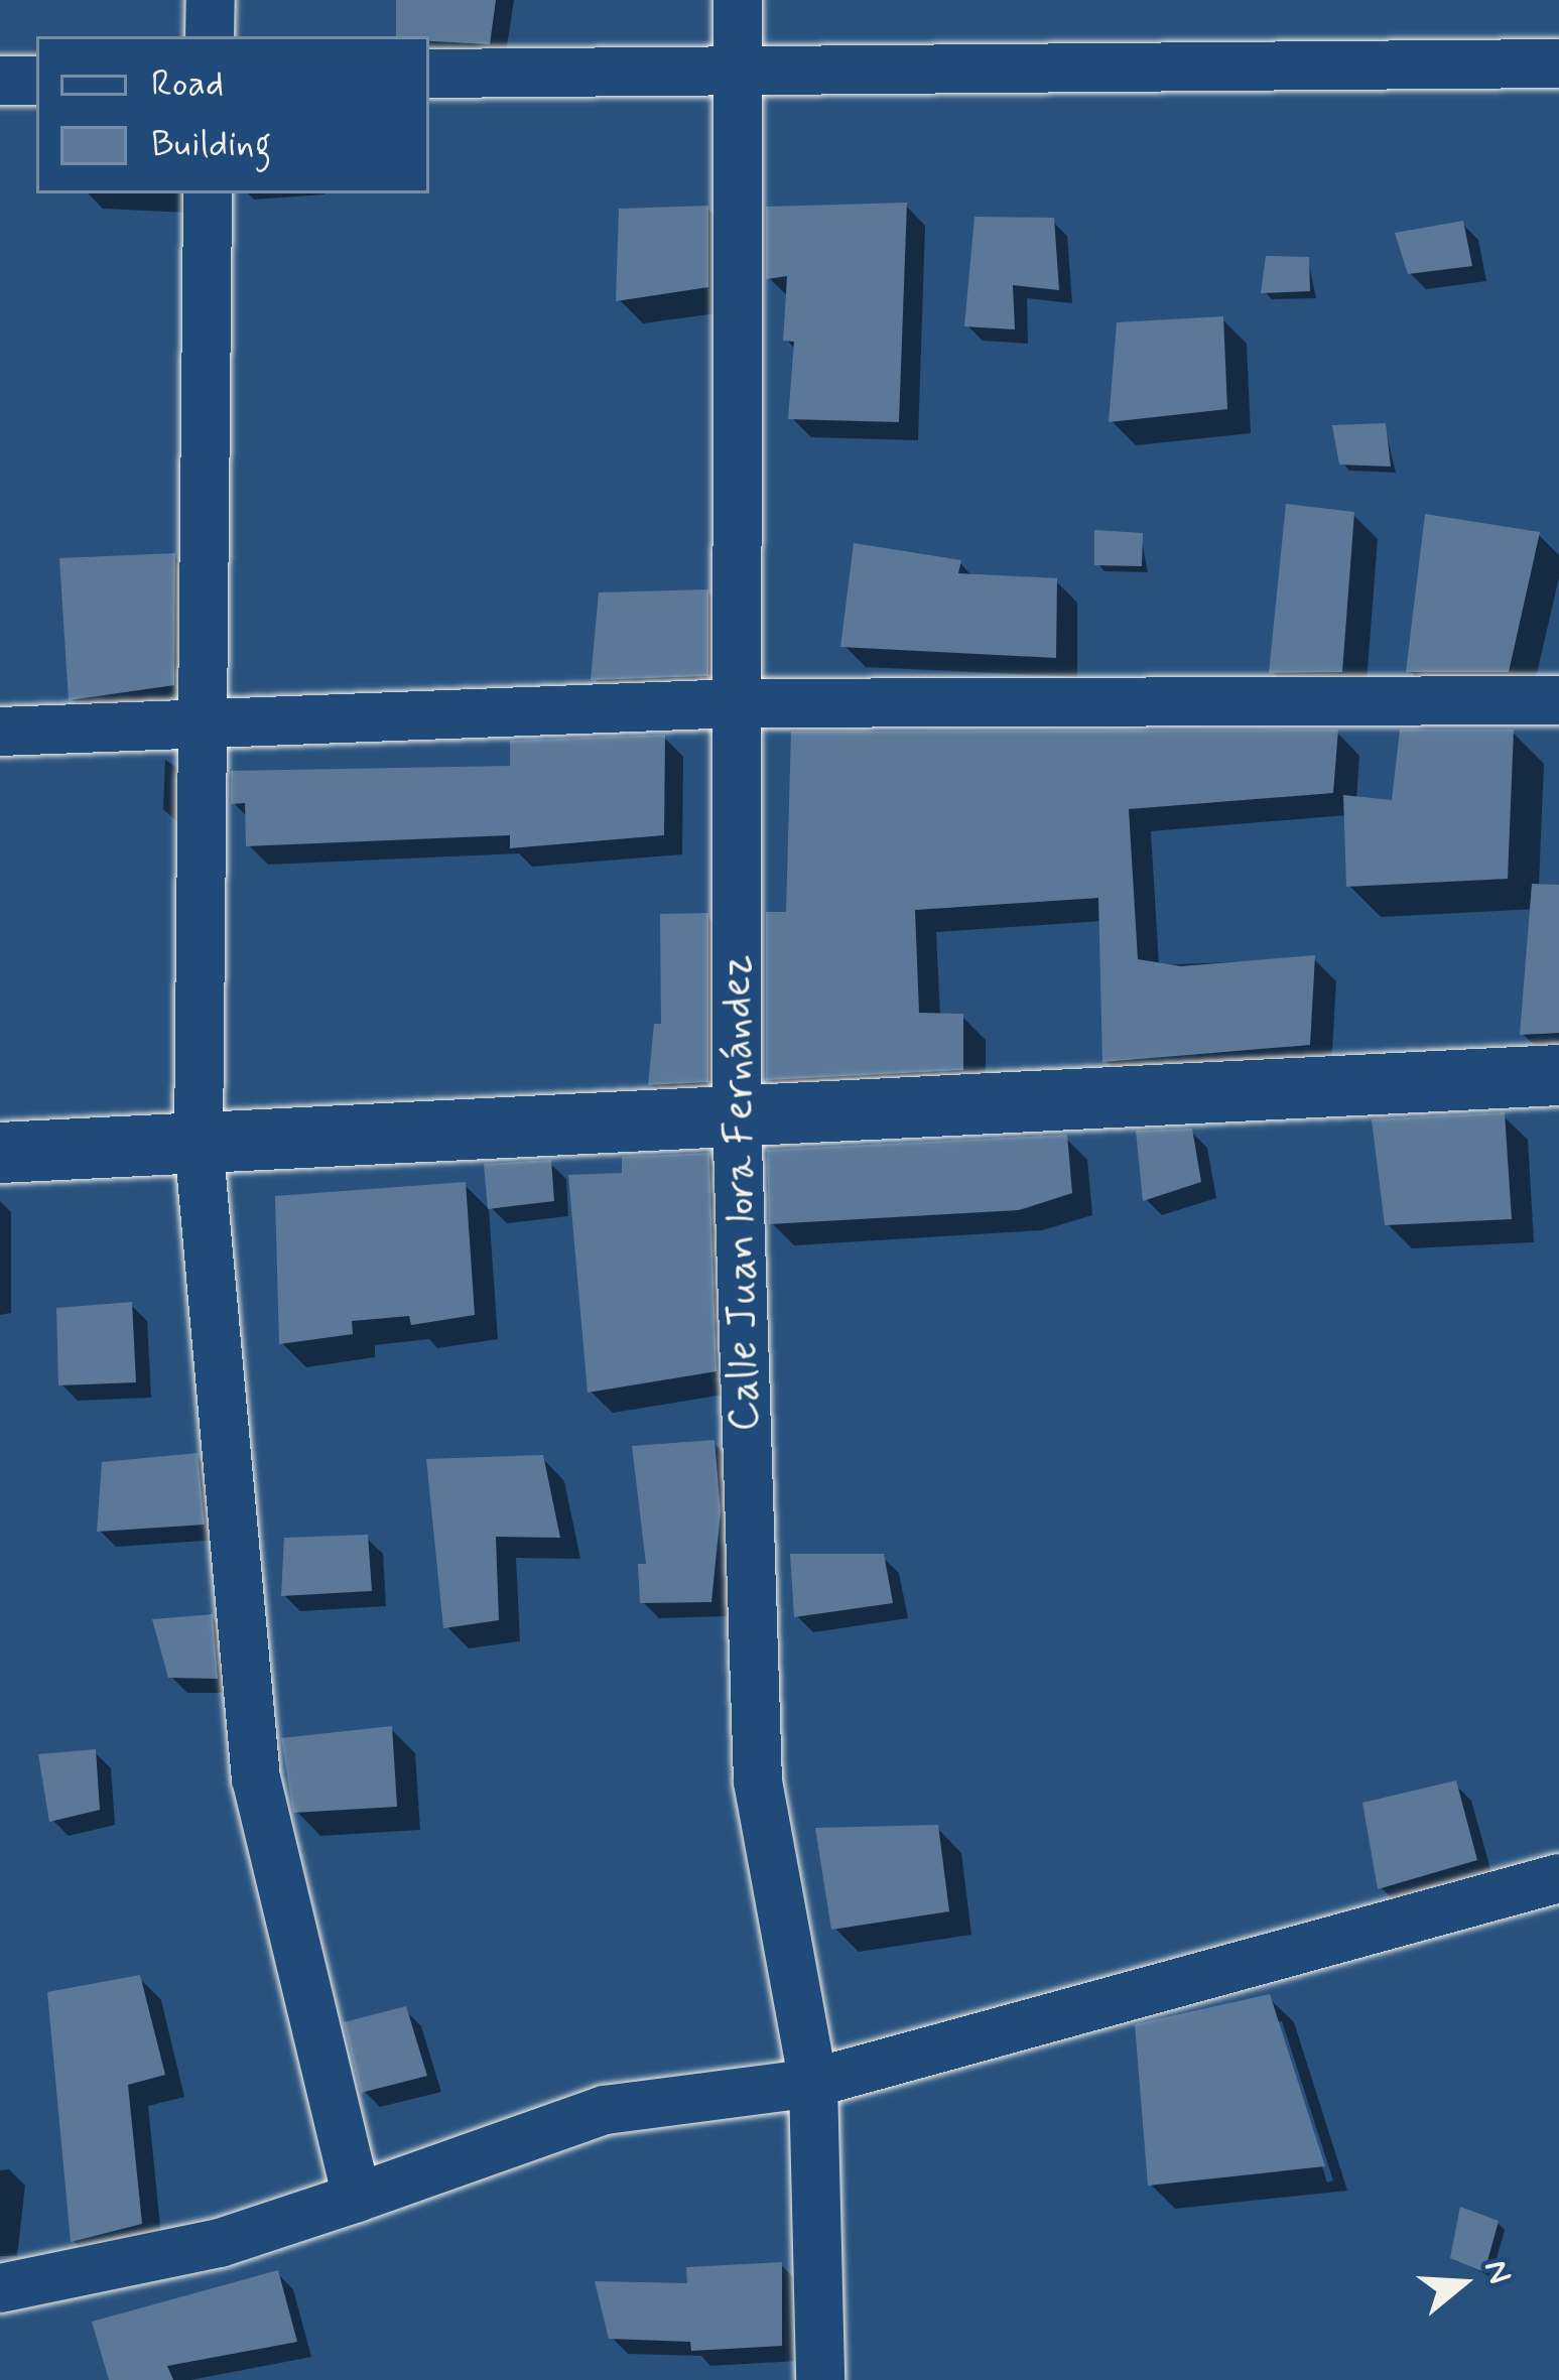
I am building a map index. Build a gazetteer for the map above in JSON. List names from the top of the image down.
{
  "streets": {
    "street": ["Calle Juan lora Fernández"]
  },
  "legend": ["Road", "Building"],
  "north": "right"
}
